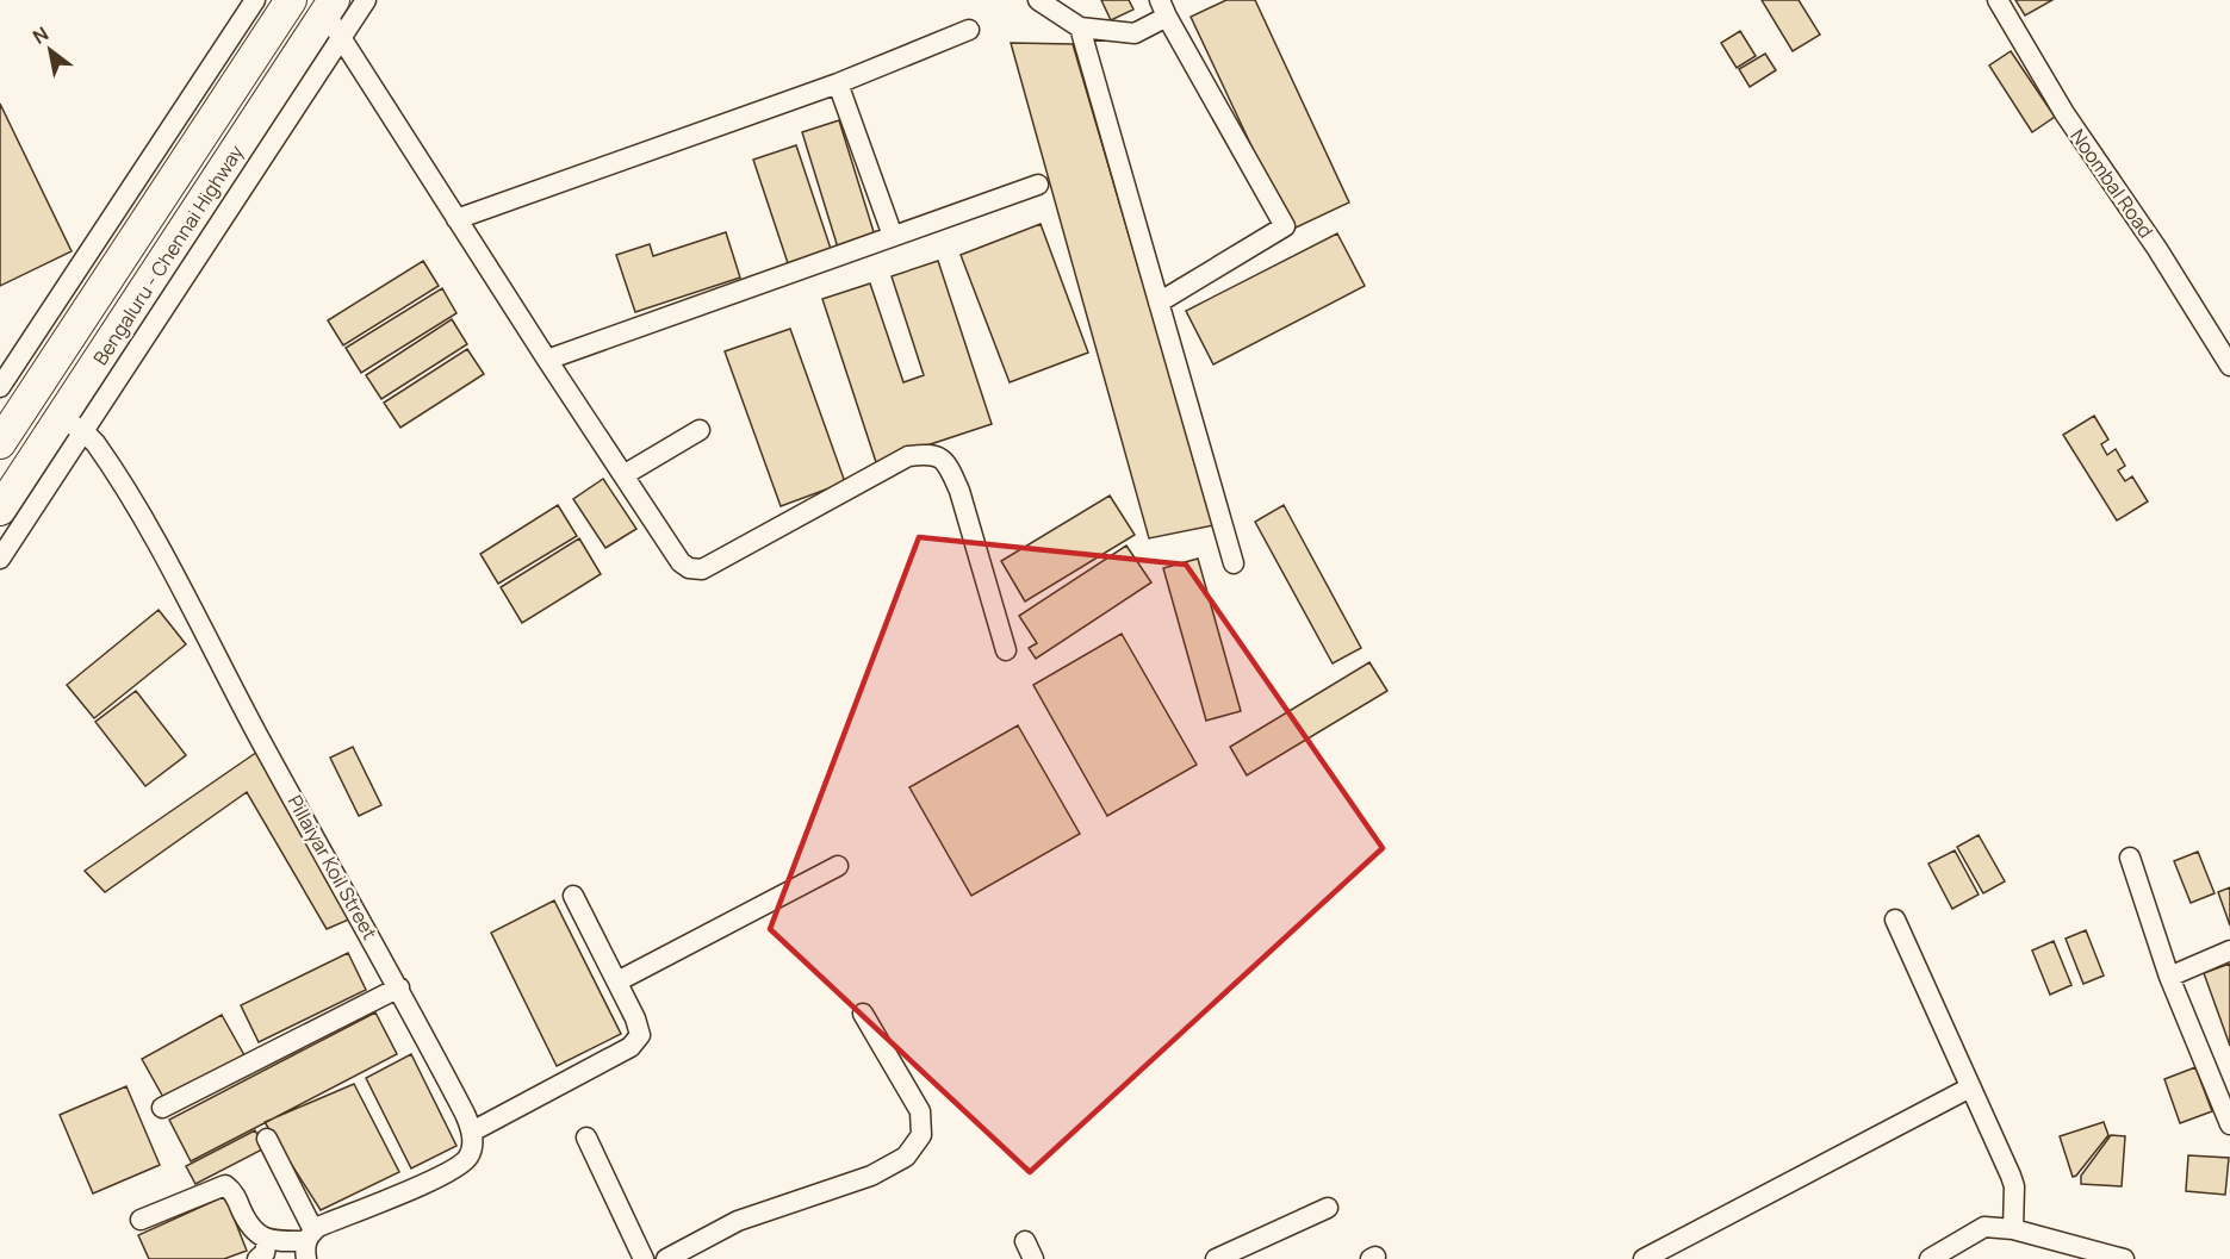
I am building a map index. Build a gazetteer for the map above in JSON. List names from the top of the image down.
{
  "streets": {
    "highway": ["Bengaluru - Chennai Highway"],
    "street": ["Noombal Road", "Pillaiyar Koil Street"]
  },
  "crossings": [
    ["Bengaluru - Chennai Highway", "Pillaiyar Koil Street"]
  ],
  "north": "top left"
}
